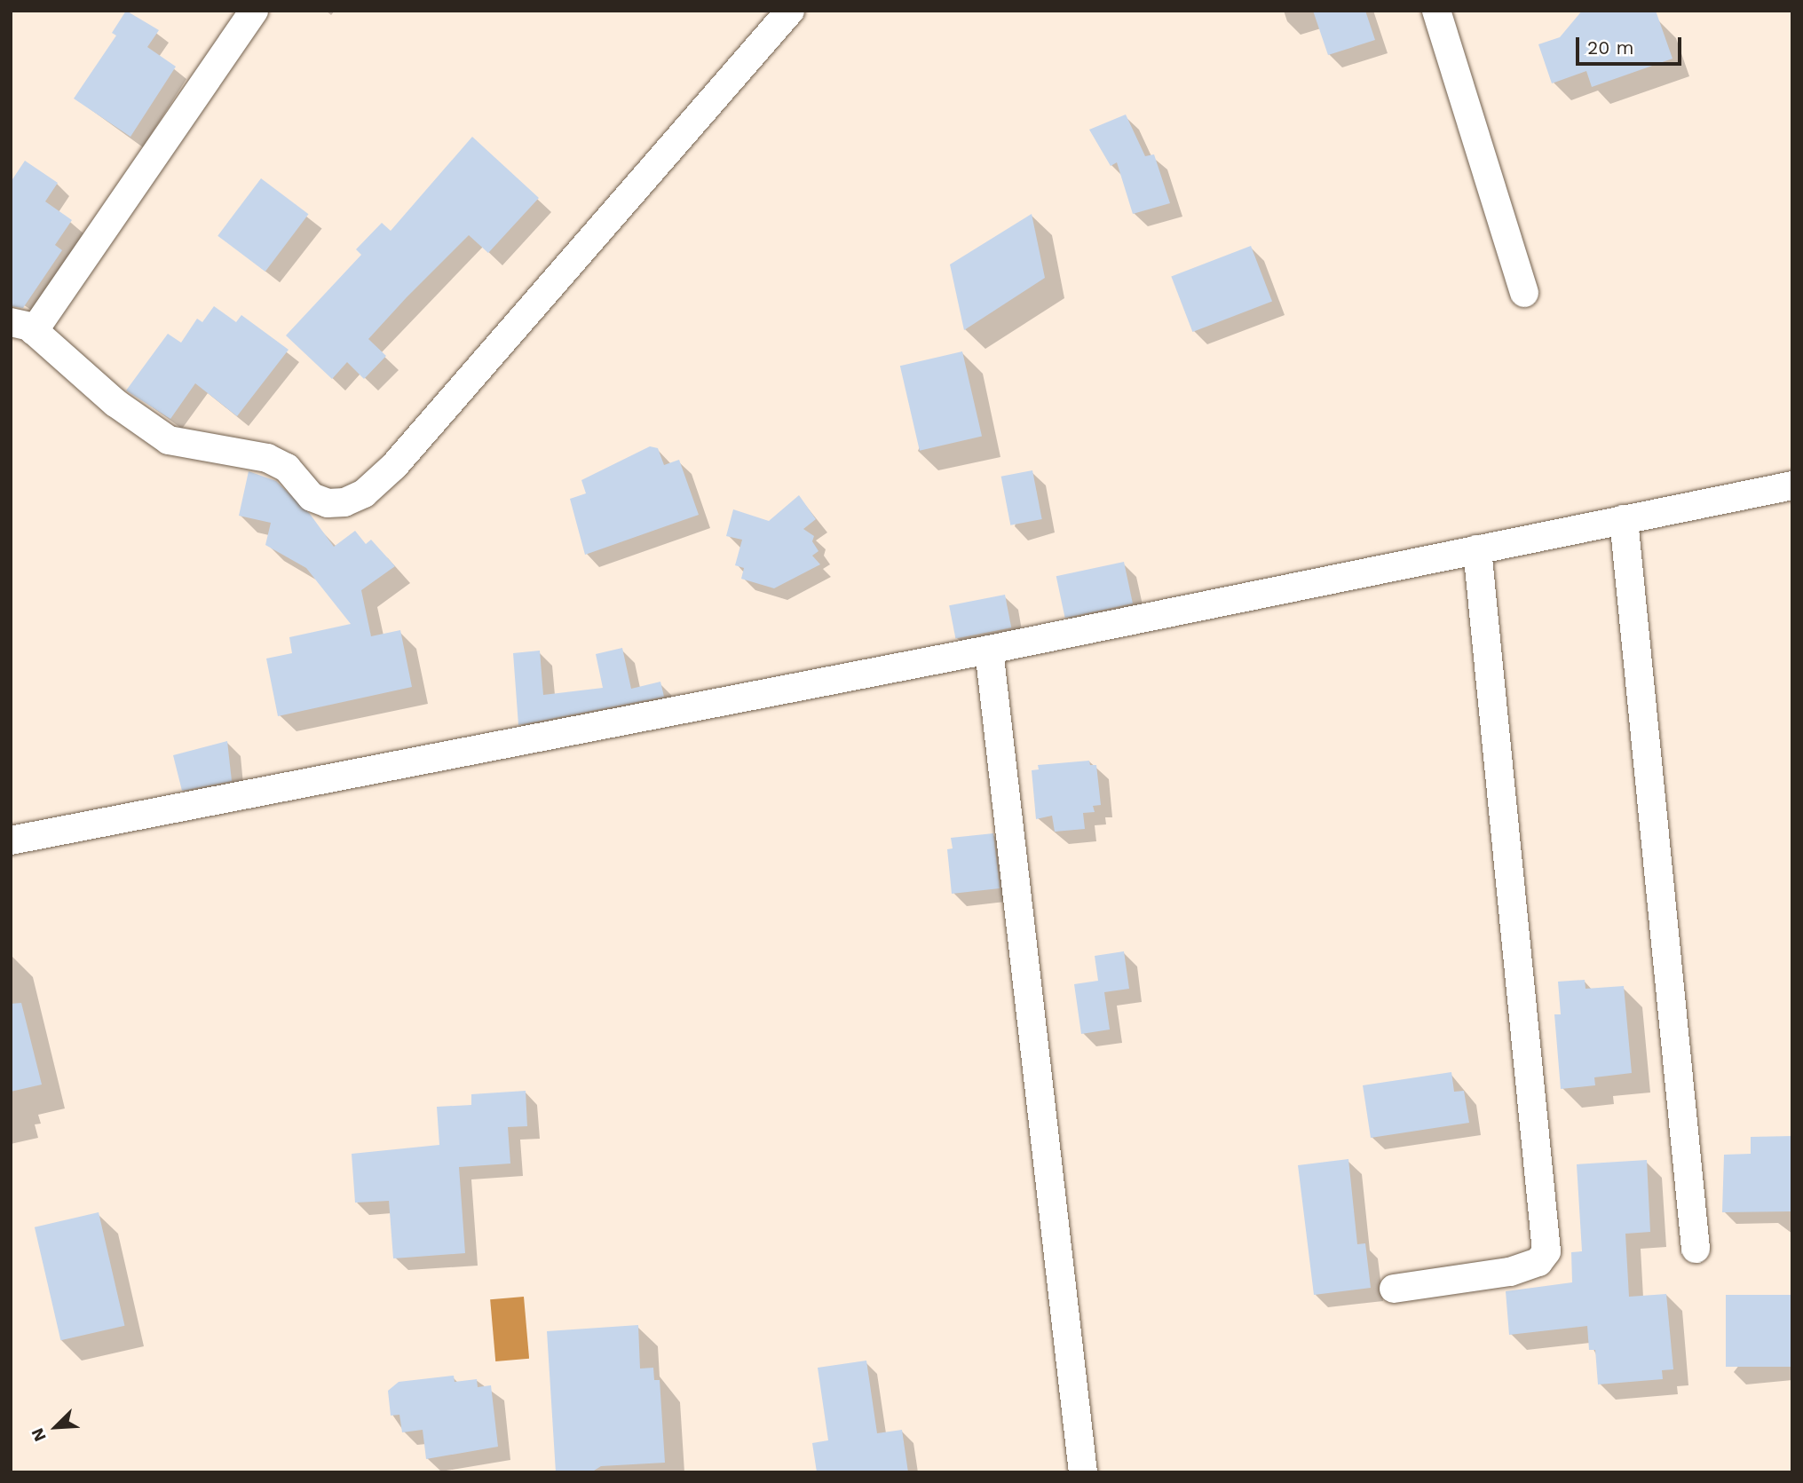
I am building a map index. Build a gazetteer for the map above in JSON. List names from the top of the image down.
{
  "scale_bar": "20 m",
  "north": "bottom left"
}
